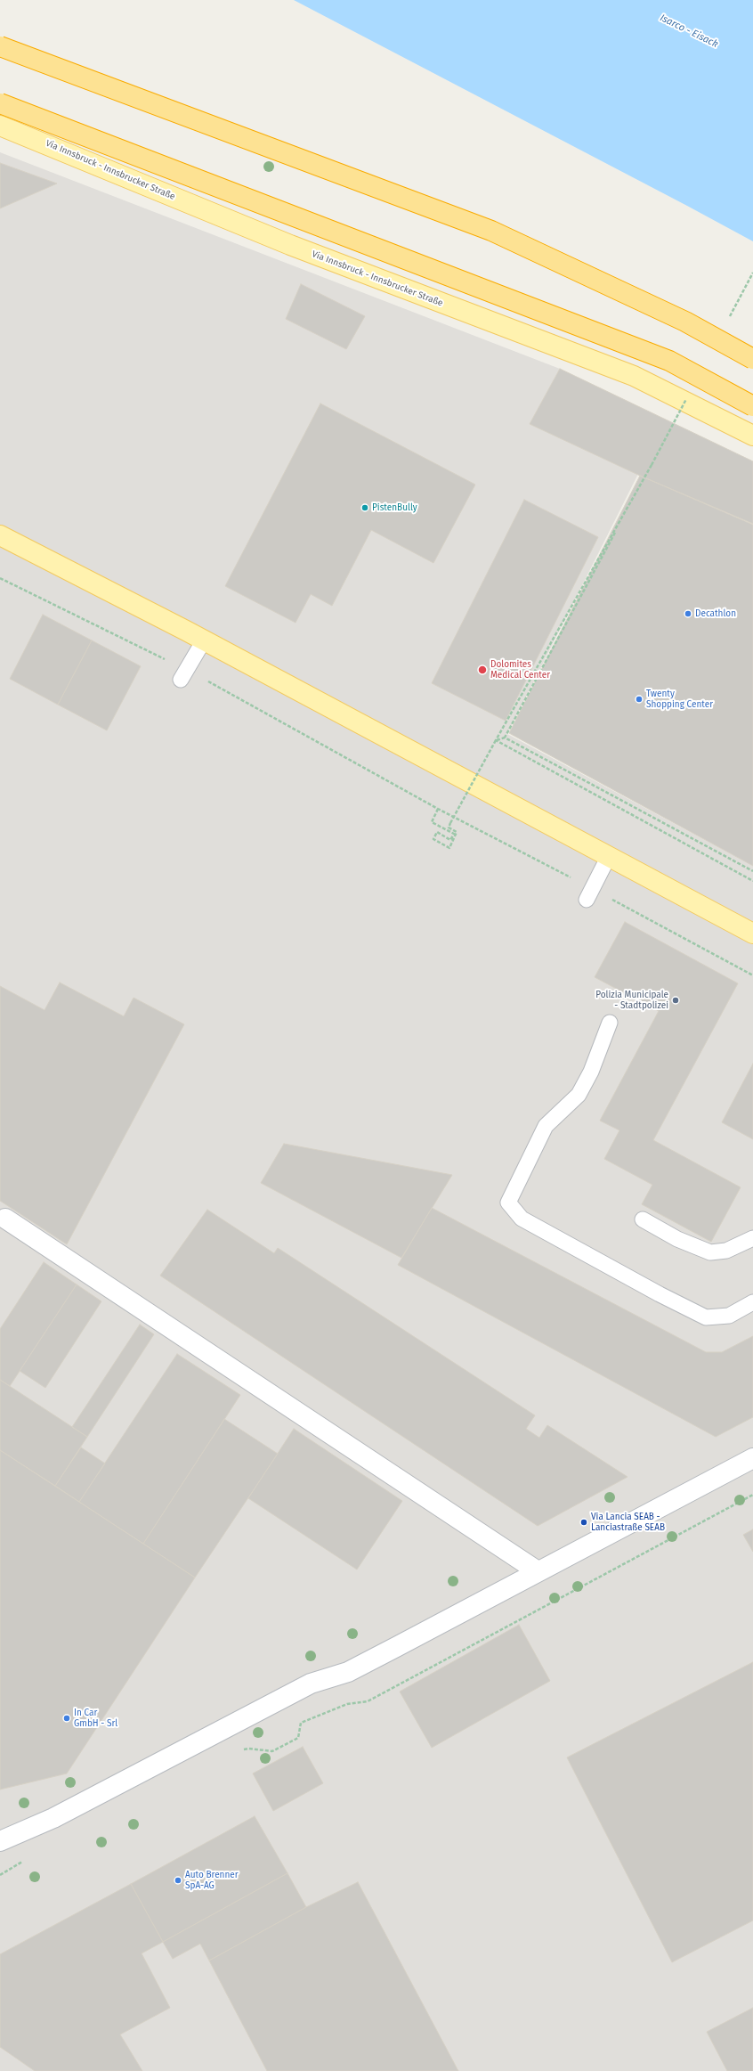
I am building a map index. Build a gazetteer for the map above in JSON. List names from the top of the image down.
{
  "streets": {
    "main road": ["Via Innsbruck - Innsbrucker Straße"]
  },
  "water": ["Isarco - Eisack"],
  "places": [
    "PistenBully",
    "Decathlon",
    "Dolomites Medical Center",
    "Twenty Shopping Center",
    "Polizia Municipale - Stadtpolizei",
    "Via Lancia SEAB - Lanciastraße SEAB",
    "In Car GmbH - Srl",
    "Auto Brenner SpA-AG"
  ]
}
